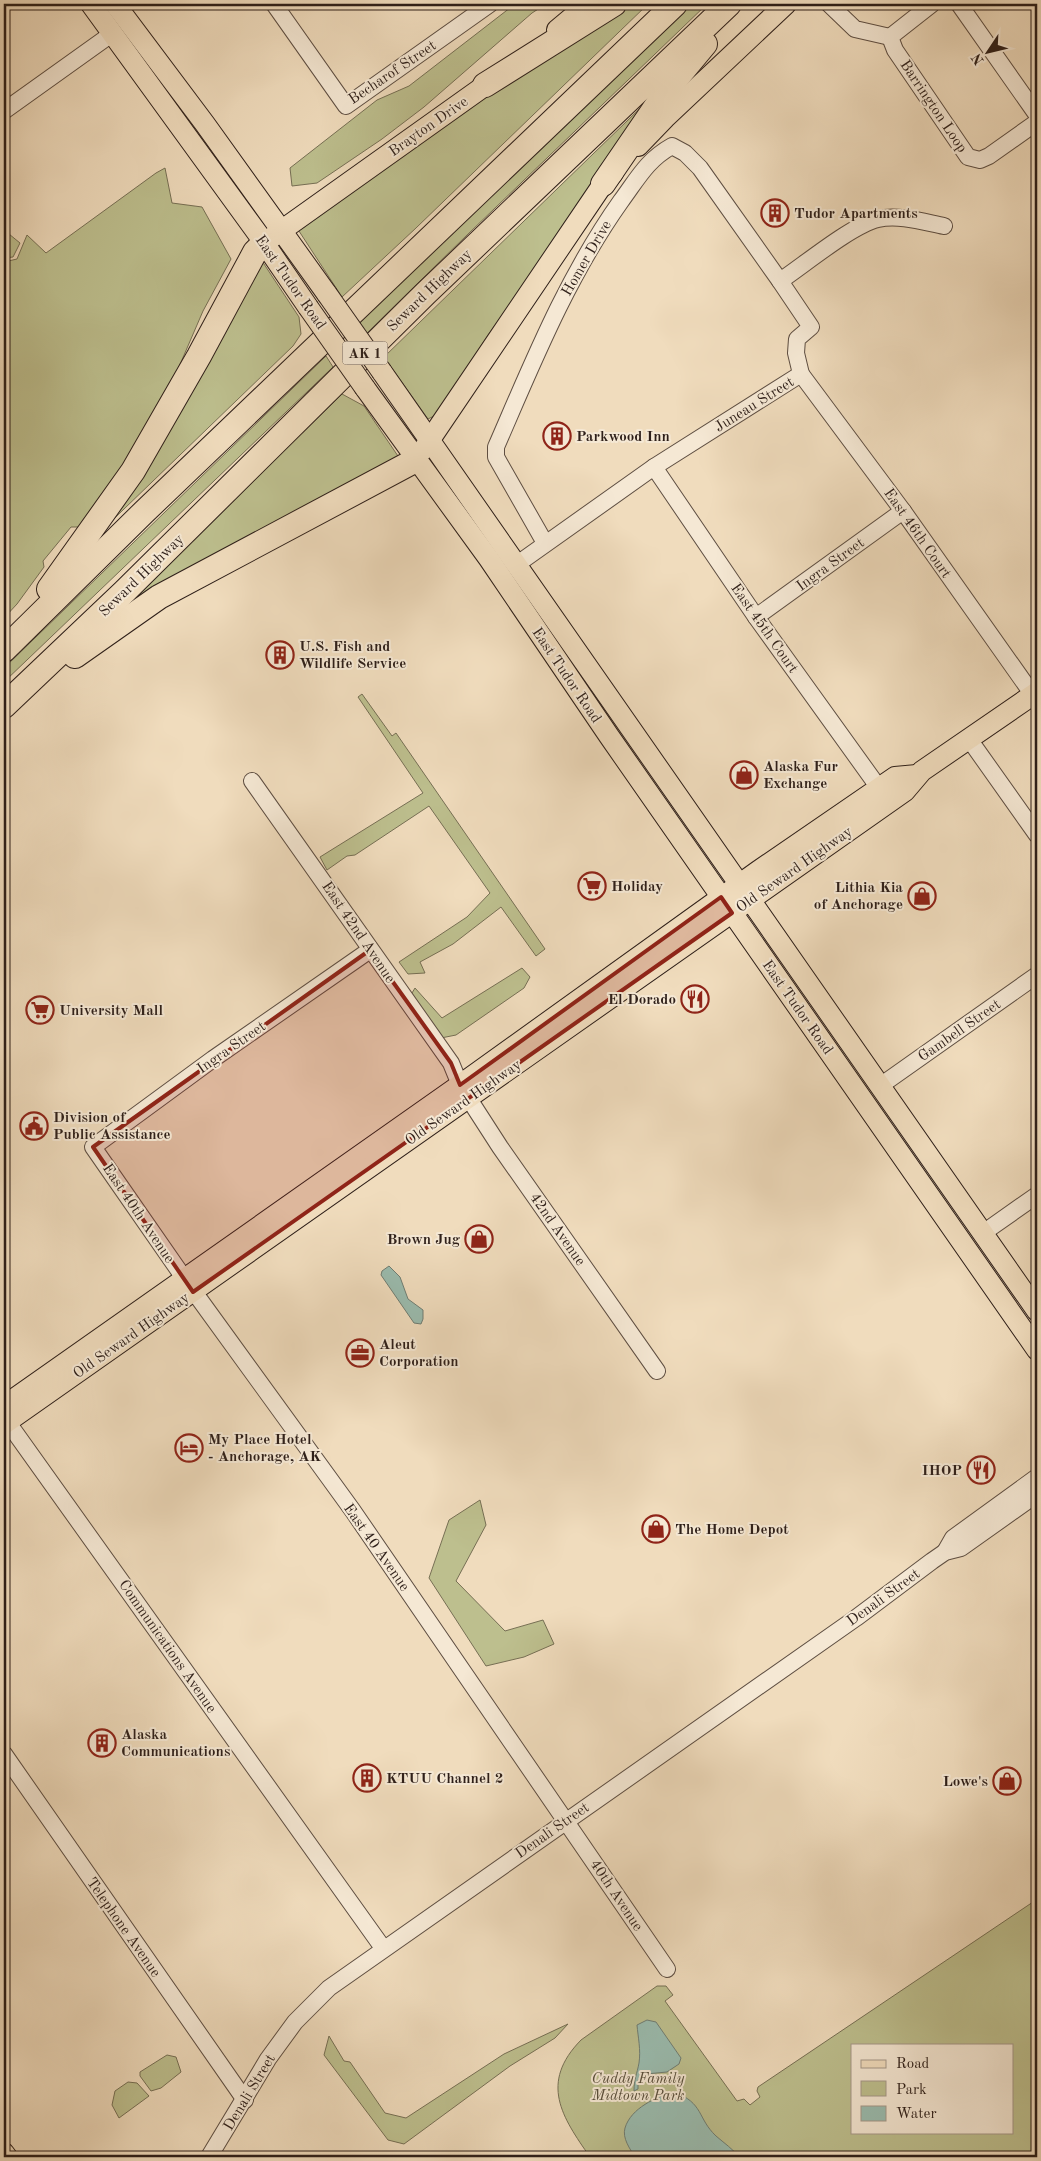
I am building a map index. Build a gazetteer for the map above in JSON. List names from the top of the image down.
{
  "streets": {
    "highway": ["Seward Highway", "AK 1"],
    "main road": [
      "Brayton Drive",
      "Homer Drive",
      "East Tudor Road",
      "Old Seward Highway"
    ],
    "street": [
      "Becharof Street",
      "Barrington Loop",
      "Juneau Street",
      "East 46th Court",
      "Ingra Street",
      "East 45th Court",
      "East 42nd Avenue",
      "Gambell Street",
      "East 40th Avenue",
      "42nd Avenue",
      "East 40 Avenue",
      "Denali Street",
      "Communications Avenue",
      "40th Avenue",
      "Telephone Avenue"
    ]
  },
  "crossings": [
    ["Brayton Drive", "East Tudor Road"],
    ["Homer Drive", "East Tudor Road"],
    ["Homer Drive", "Juneau Street"],
    ["East Tudor Road", "Juneau Street"],
    ["East Tudor Road", "Old Seward Highway"],
    ["East Tudor Road", "Gambell Street"],
    ["Juneau Street", "East 46th Court"],
    ["Juneau Street", "East 45th Court"],
    ["East 46th Court", "Ingra Street"],
    ["East 46th Court", "Old Seward Highway"],
    ["Ingra Street", "East 45th Court"],
    ["Ingra Street", "East 42nd Avenue"],
    ["Ingra Street", "East 40th Avenue"],
    ["East 45th Court", "Old Seward Highway"],
    ["Old Seward Highway", "East 42nd Avenue"],
    ["Old Seward Highway", "East 40th Avenue"],
    ["Old Seward Highway", "42nd Avenue"],
    ["Old Seward Highway", "East 40 Avenue"],
    ["Old Seward Highway", "Communications Avenue"],
    ["East 42nd Avenue", "42nd Avenue"],
    ["East 40th Avenue", "East 40 Avenue"],
    ["East 40 Avenue", "Denali Street"],
    ["East 40 Avenue", "40th Avenue"],
    ["Denali Street", "Communications Avenue"],
    ["Denali Street", "40th Avenue"],
    ["Denali Street", "Telephone Avenue"]
  ],
  "parks": ["Cuddy Family Midtown Park"],
  "places": {
    "building": [
      "Tudor Apartments",
      "Parkwood Inn",
      "U.S. Fish and Wildlife Service",
      "Alaska Communications",
      "KTUU Channel 2"
    ],
    "shop": [
      "Alaska Fur Exchange",
      "Lithia Kia of Anchorage",
      "Brown Jug",
      "The Home Depot",
      "Lowe's"
    ],
    "supermarket": ["Holiday", "University Mall"],
    "restaurant": ["El Dorado", "IHOP"],
    "public building": ["Division of Public Assistance"],
    "office": ["Aleut Corporation"],
    "hotel": ["My Place Hotel - Anchorage, AK"]
  },
  "legend": ["Road", "Park", "Water"],
  "north": "bottom left"
}
